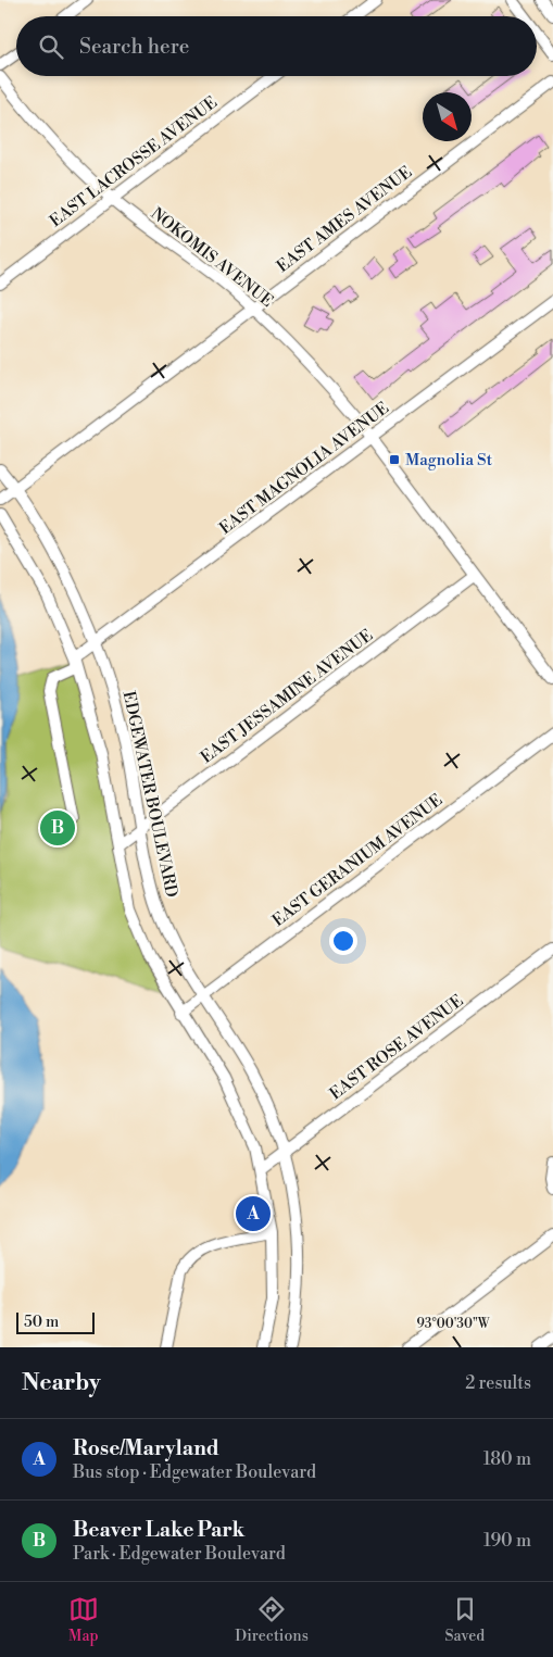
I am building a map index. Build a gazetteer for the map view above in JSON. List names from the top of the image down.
{
  "streets": {
    "street": [
      "EAST LACROSSE AVENUE",
      "EAST AMES AVENUE",
      "NOKOMIS AVENUE",
      "EAST MAGNOLIA AVENUE",
      "EAST JESSAMINE AVENUE",
      "EDGEWATER BOULEVARD",
      "EAST GERANIUM AVENUE",
      "EAST ROSE AVENUE"
    ]
  },
  "crossings": [
    ["EAST LACROSSE AVENUE", "NOKOMIS AVENUE"],
    ["EAST AMES AVENUE", "NOKOMIS AVENUE"],
    ["EAST AMES AVENUE", "EDGEWATER BOULEVARD"],
    ["NOKOMIS AVENUE", "EAST MAGNOLIA AVENUE"],
    ["NOKOMIS AVENUE", "EAST JESSAMINE AVENUE"],
    ["EAST MAGNOLIA AVENUE", "EDGEWATER BOULEVARD"],
    ["EAST JESSAMINE AVENUE", "EDGEWATER BOULEVARD"],
    ["EDGEWATER BOULEVARD", "EAST GERANIUM AVENUE"],
    ["EDGEWATER BOULEVARD", "EAST ROSE AVENUE"]
  ],
  "places": {
    "transit": ["Magnolia St"]
  },
  "scale_bar": "50 m",
  "north": "bottom right",
  "page": {
    "search": "Search here",
    "pins": ["B", "A"],
    "scale": "50 m",
    "heading": ["Nearby", "2 results"],
    "list": [
      {
        "mark": "A",
        "name": "Rose/Maryland",
        "note": "Bus stop · Edgewater Boulevard",
        "value": "180 m"
      },
      {
        "mark": "B",
        "name": "Beaver Lake Park",
        "note": "Park · Edgewater Boulevard",
        "value": "190 m"
      }
    ],
    "nav": ["Map", "Directions", "Saved"]
  },
  "coordinates": ["93°00'30\"W"]
}
